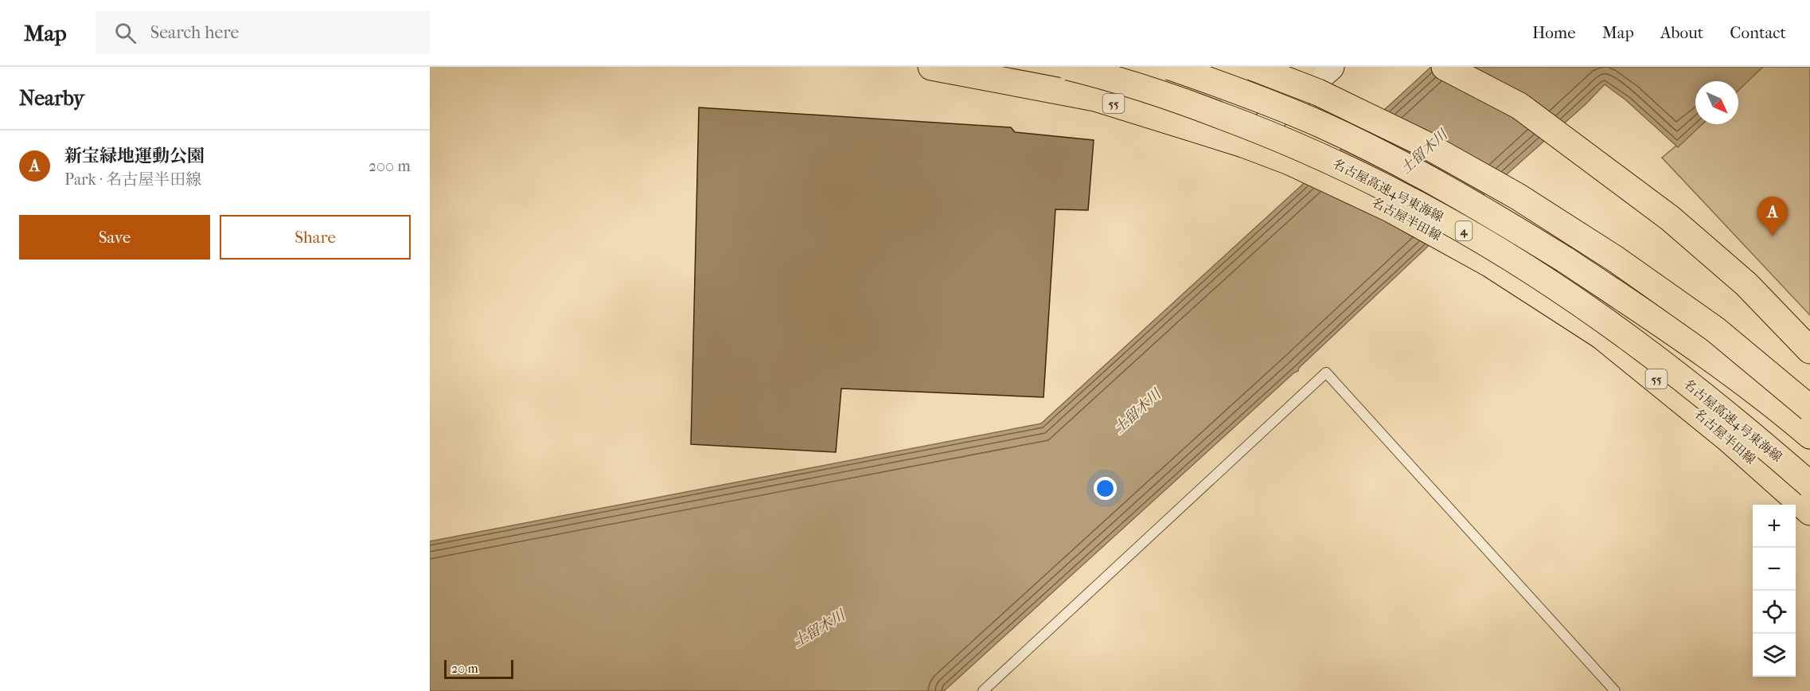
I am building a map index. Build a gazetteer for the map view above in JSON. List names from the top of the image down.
{
  "streets": {
    "main road": [
      "55",
      "名古屋高速4号東海線",
      "名古屋半田線",
      "4"
    ]
  },
  "water": ["土留木川"],
  "scale_bar": "20 m",
  "north": "bottom right",
  "page": {
    "header": "Map",
    "search": "Search here",
    "nav": [
      "Home",
      "Map",
      "About",
      "Contact"
    ],
    "heading": "Nearby",
    "list": [
      {
        "mark": "A",
        "name": "新宝緑地運動公園",
        "note": "Park · 名古屋半田線",
        "value": "200 m"
      }
    ],
    "pins": "A",
    "buttons": ["Save", "Share"],
    "map_buttons": ["+", "−"],
    "scale": "20 m"
  }
}
